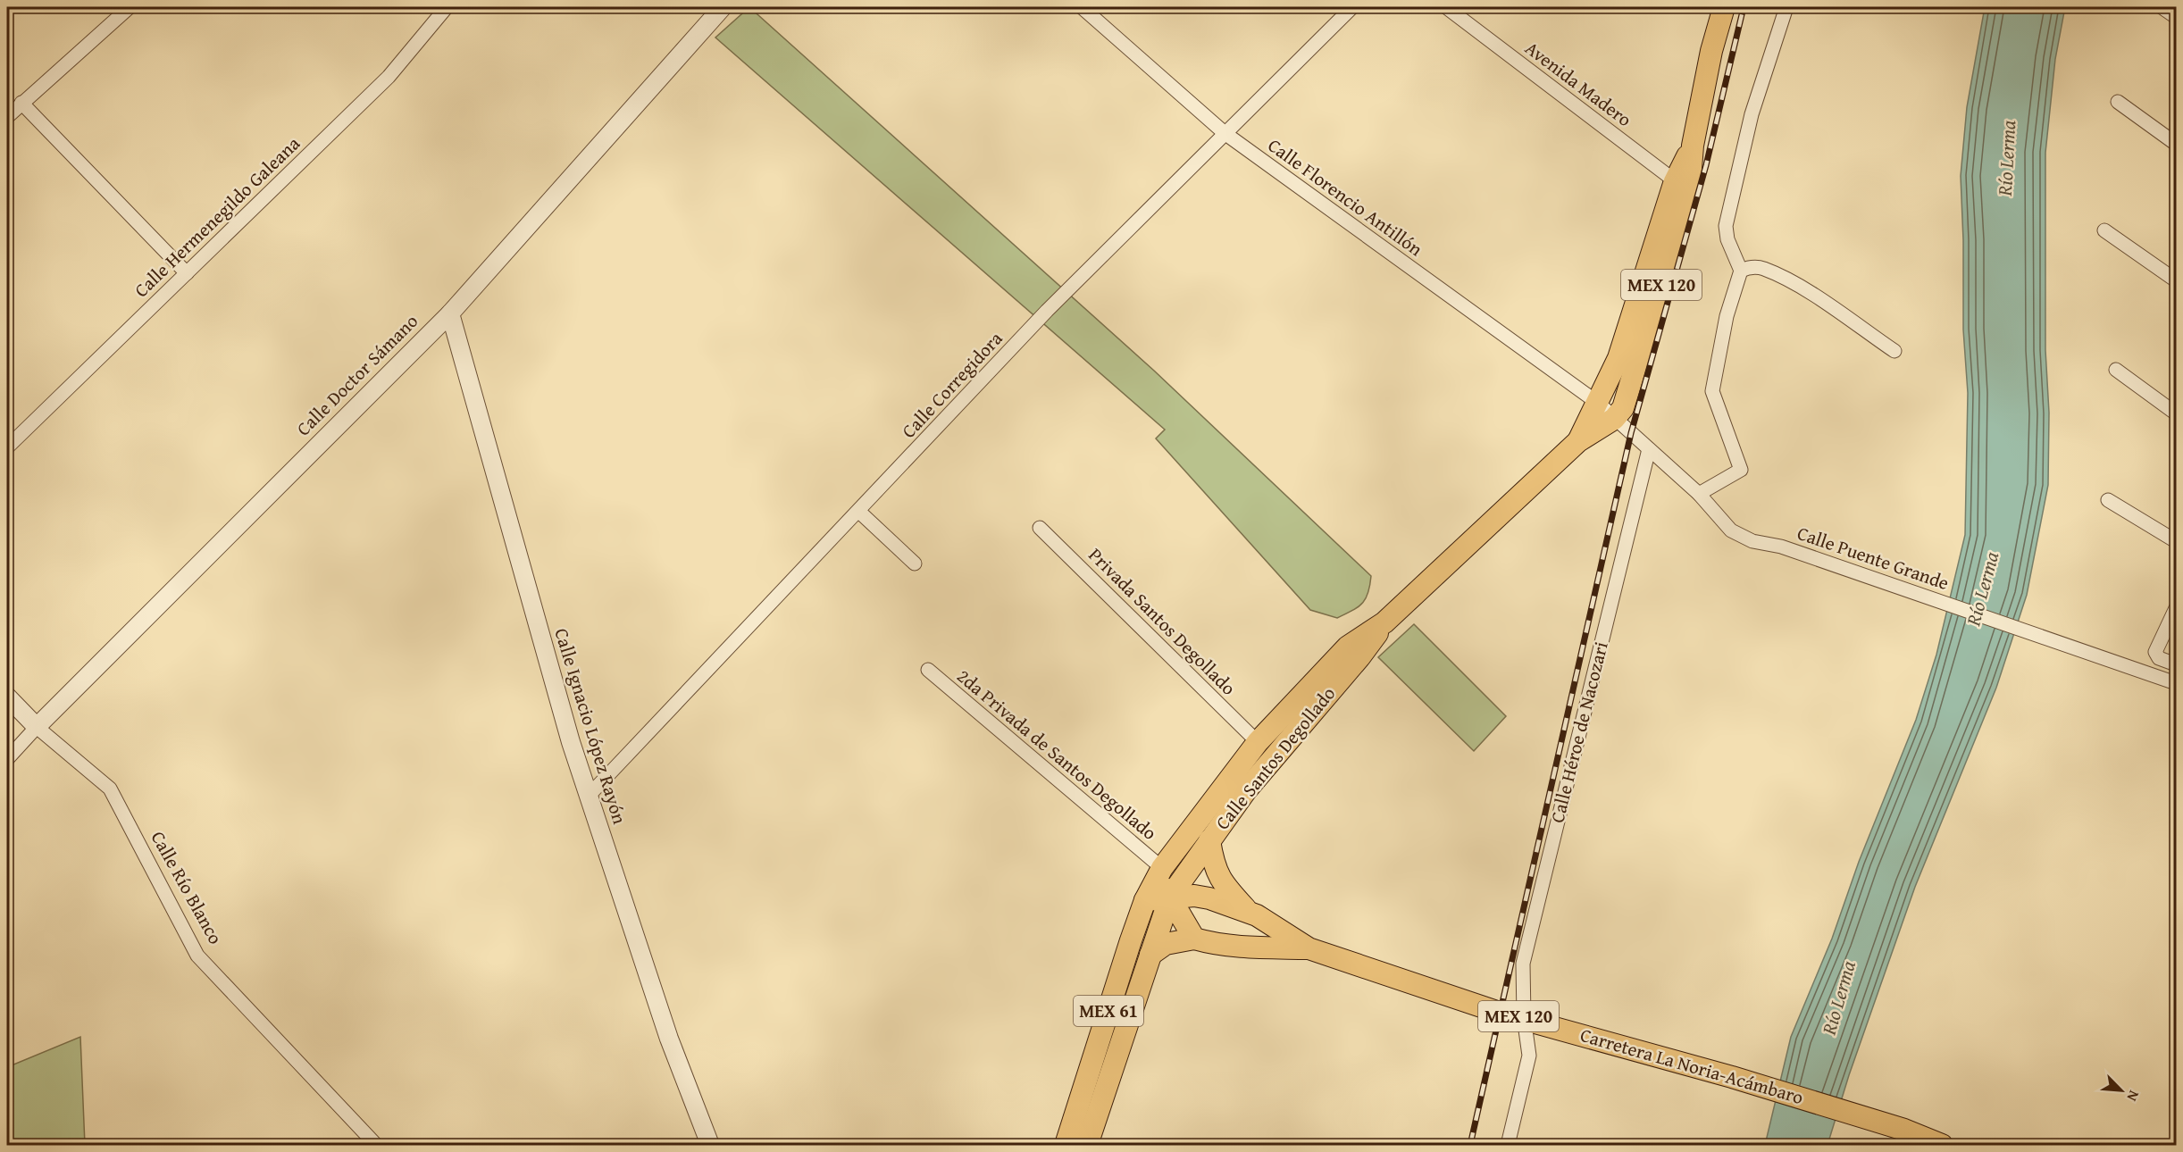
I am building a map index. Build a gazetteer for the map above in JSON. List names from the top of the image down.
{
  "streets": {
    "main road": [
      "MEX 120",
      "Calle Santos Degollado",
      "MEX 61",
      "Carretera La Noria-Acámbaro"
    ],
    "street": [
      "Avenida Madero",
      "Calle Florencio Antillón",
      "Calle Hermenegildo Galeana",
      "Calle Doctor Sámano",
      "Calle Corregidora",
      "Calle Puente Grande",
      "Privada Santos Degollado",
      "Calle Ignacio López Rayón",
      "Calle Héroe de Nacozari",
      "2da Privada de Santos Degollado",
      "Calle Río Blanco"
    ]
  },
  "crossings": [
    ["Avenida Madero", "MEX 120"],
    ["Calle Florencio Antillón", "MEX 120"],
    ["Calle Florencio Antillón", "Calle Corregidora"],
    ["Calle Florencio Antillón", "Calle Puente Grande"],
    ["Calle Florencio Antillón", "Calle Santos Degollado"],
    ["MEX 120", "Calle Puente Grande"],
    ["MEX 120", "Calle Santos Degollado"],
    ["MEX 120", "Carretera La Noria-Acámbaro"],
    ["Calle Doctor Sámano", "Calle Ignacio López Rayón"],
    ["Calle Doctor Sámano", "Calle Río Blanco"],
    ["Calle Corregidora", "Calle Ignacio López Rayón"],
    ["Calle Puente Grande", "Calle Héroe de Nacozari"],
    ["Calle Puente Grande", "Calle Santos Degollado"],
    ["Privada Santos Degollado", "Calle Santos Degollado"],
    ["Calle Héroe de Nacozari", "Carretera La Noria-Acámbaro"],
    ["2da Privada de Santos Degollado", "Calle Santos Degollado"],
    ["2da Privada de Santos Degollado", "MEX 61"],
    ["Calle Santos Degollado", "MEX 61"],
    ["Calle Santos Degollado", "Carretera La Noria-Acámbaro"],
    ["MEX 61", "Carretera La Noria-Acámbaro"]
  ],
  "water": ["Río Lerma"],
  "north": "bottom right"
}
